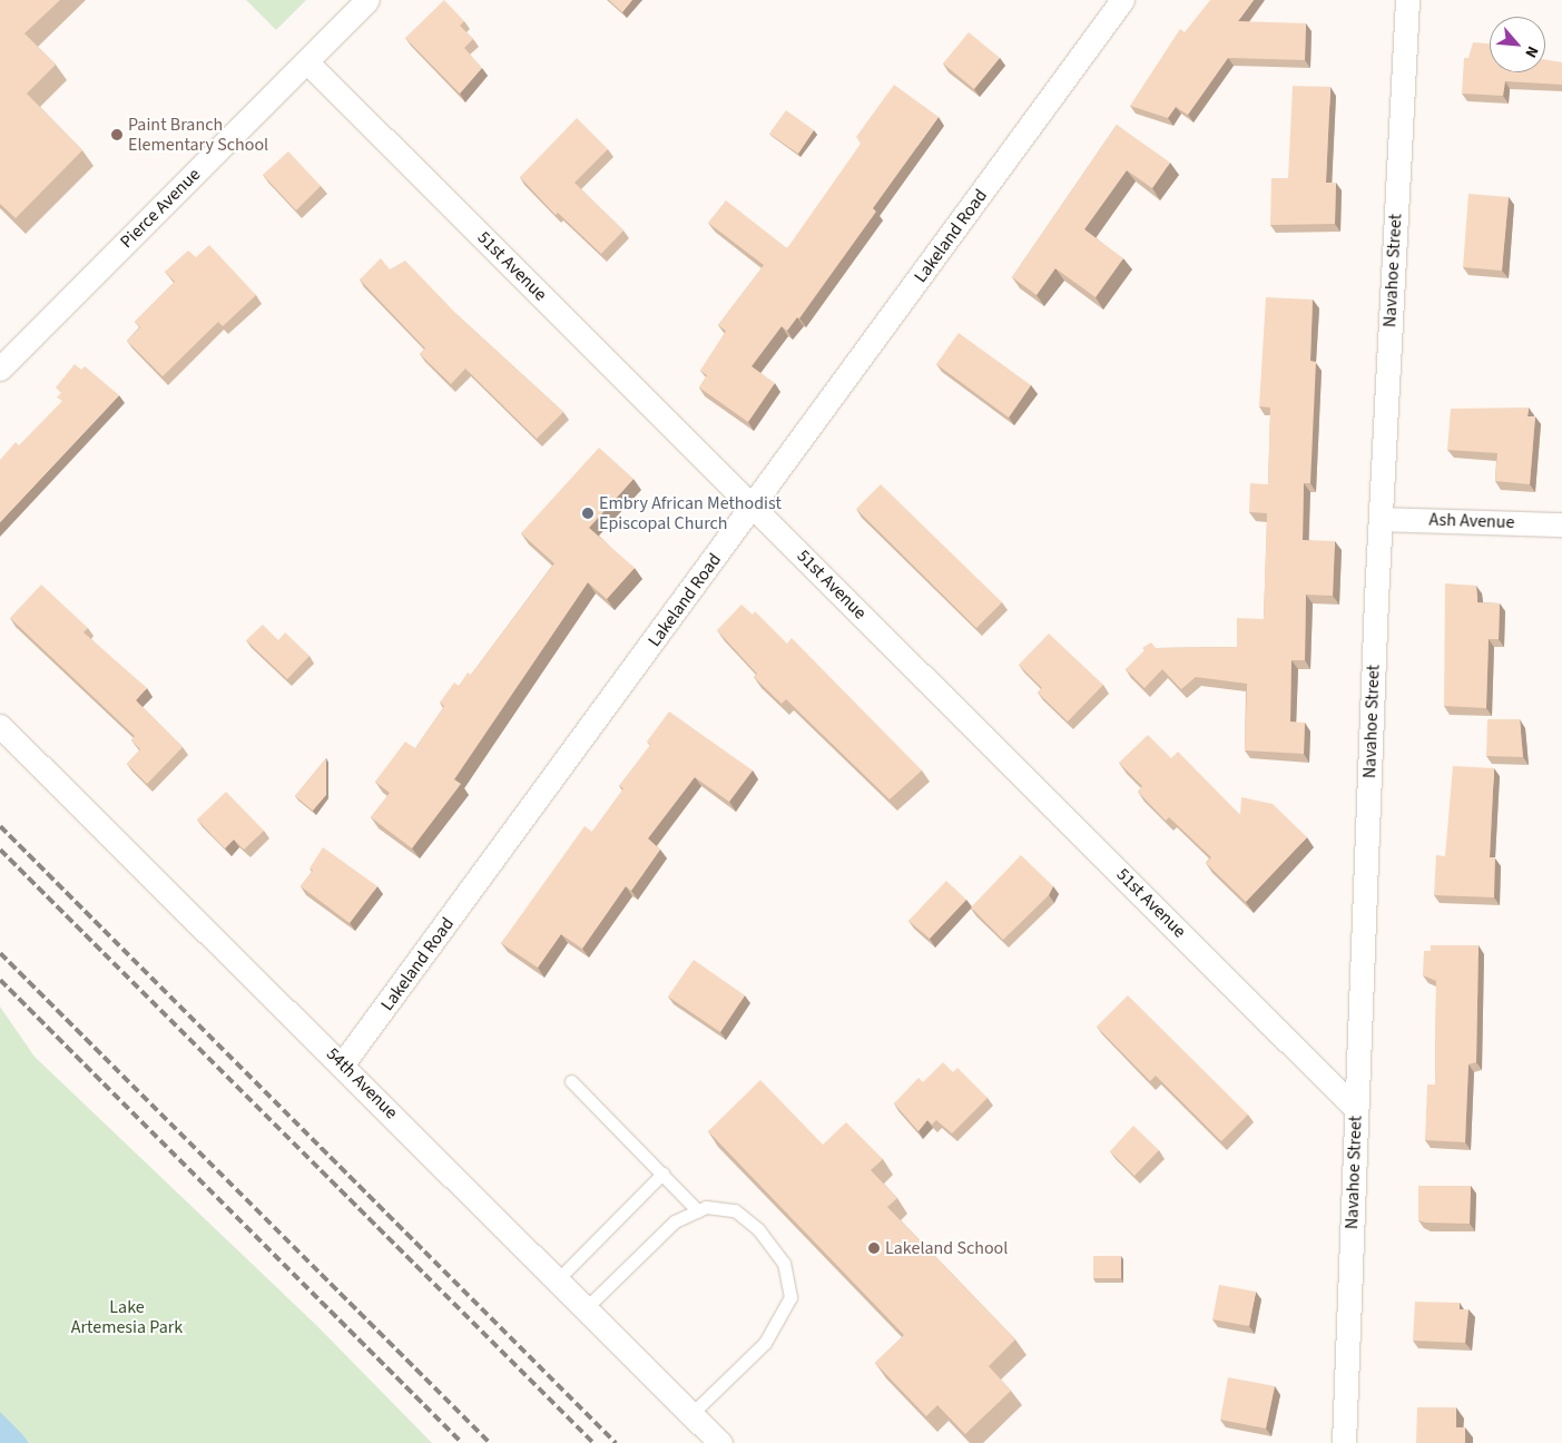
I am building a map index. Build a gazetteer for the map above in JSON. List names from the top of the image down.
{
  "streets": {
    "street": [
      "Pierce Avenue",
      "Lakeland Road",
      "51st Avenue",
      "Navahoe Street",
      "Ash Avenue",
      "54th Avenue"
    ]
  },
  "crossings": [
    ["Pierce Avenue", "51st Avenue"],
    ["Lakeland Road", "51st Avenue"],
    ["Lakeland Road", "54th Avenue"],
    ["51st Avenue", "Navahoe Street"],
    ["Navahoe Street", "Ash Avenue"]
  ],
  "parks": ["Lake Artemesia Park"],
  "places": ["Paint Branch Elementary School", "Embry African Methodist Episcopal Church", "Lakeland School"],
  "north": "bottom right"
}
